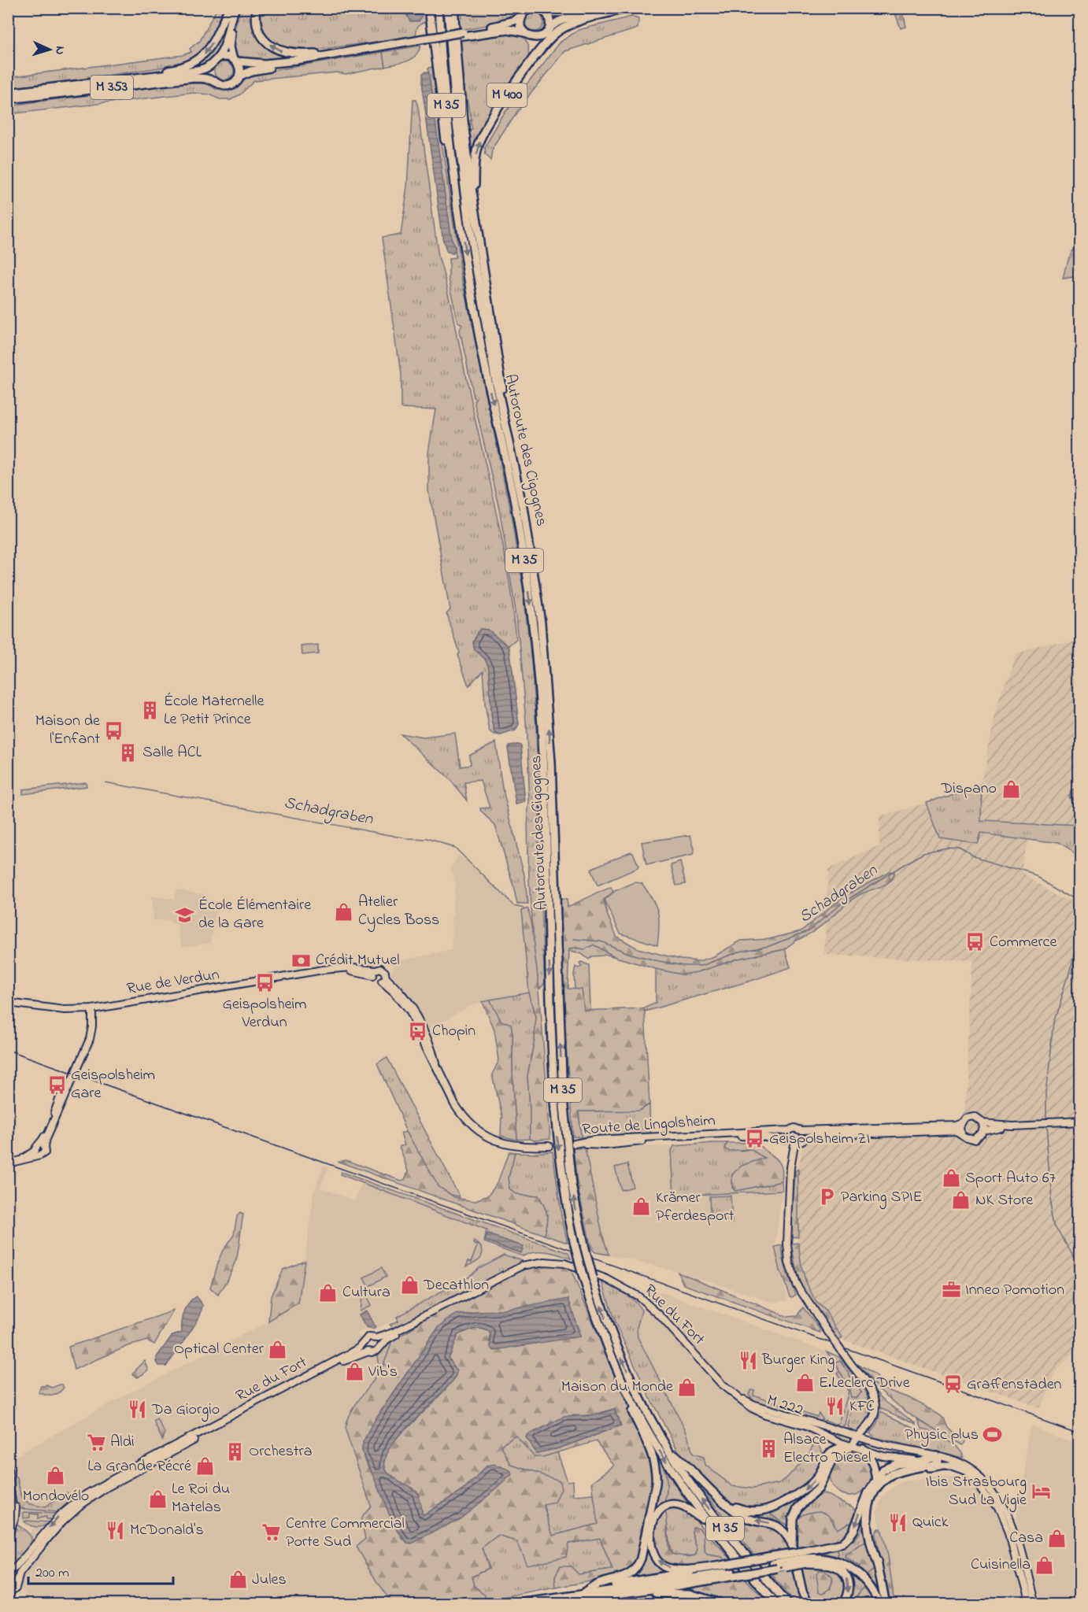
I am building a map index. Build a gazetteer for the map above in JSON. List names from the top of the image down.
{
  "streets": {
    "highway": [
      "M 353",
      "M 400",
      "M 35",
      "Autoroute des Cigognes"
    ],
    "main road": [
      "Rue de Verdun",
      "Route de Lingolsheim",
      "Rue du Fort",
      "M 222"
    ]
  },
  "crossings": [
    ["M 400", "Autoroute des Cigognes"],
    ["Rue du Fort", "M 222"]
  ],
  "water": ["Schadgraben"],
  "places": {
    "building": [
      "École Maternelle Le Petit Prince",
      "Salle ACL",
      "Alsace Electro Diesel",
      "Orchestra"
    ],
    "bus stop": [
      "Maison de l'Enfant",
      "Commerce",
      "Geispolsheim Verdun",
      "Chopin",
      "Geispolsheim Gare",
      "Geispolsheim ZI"
    ],
    "shop": [
      "Dispano",
      "Atelier Cycles Boss",
      "Sport Auto 67",
      "NK Store",
      "Krämer Pferdesport",
      "Decathlon",
      "Cultura",
      "Optical Center",
      "Vib's",
      "E.Leclerc Drive",
      "Maison du Monde",
      "La Grande Récré",
      "Mondovélo",
      "Le Roi du Matelas",
      "Casa",
      "Cuisinella",
      "Jules"
    ],
    "school or university": ["École Élémentaire de la Gare"],
    "bank": ["Crédit Mutuel"],
    "parking": ["Parking SPIE"],
    "office": ["Inneo Pomotion"],
    "restaurant": [
      "Burger King",
      "KFC",
      "Da Giorgio",
      "Quick",
      "McDonald's"
    ],
    "station": ["Graffenstaden"],
    "sports": ["Physic plus"],
    "supermarket": ["Aldi", "Centre Commercial Porte Sud"],
    "hotel": ["Ibis Strasbourg Sud La Vigie"]
  },
  "scale_bar": "200 m",
  "north": "right"
}
